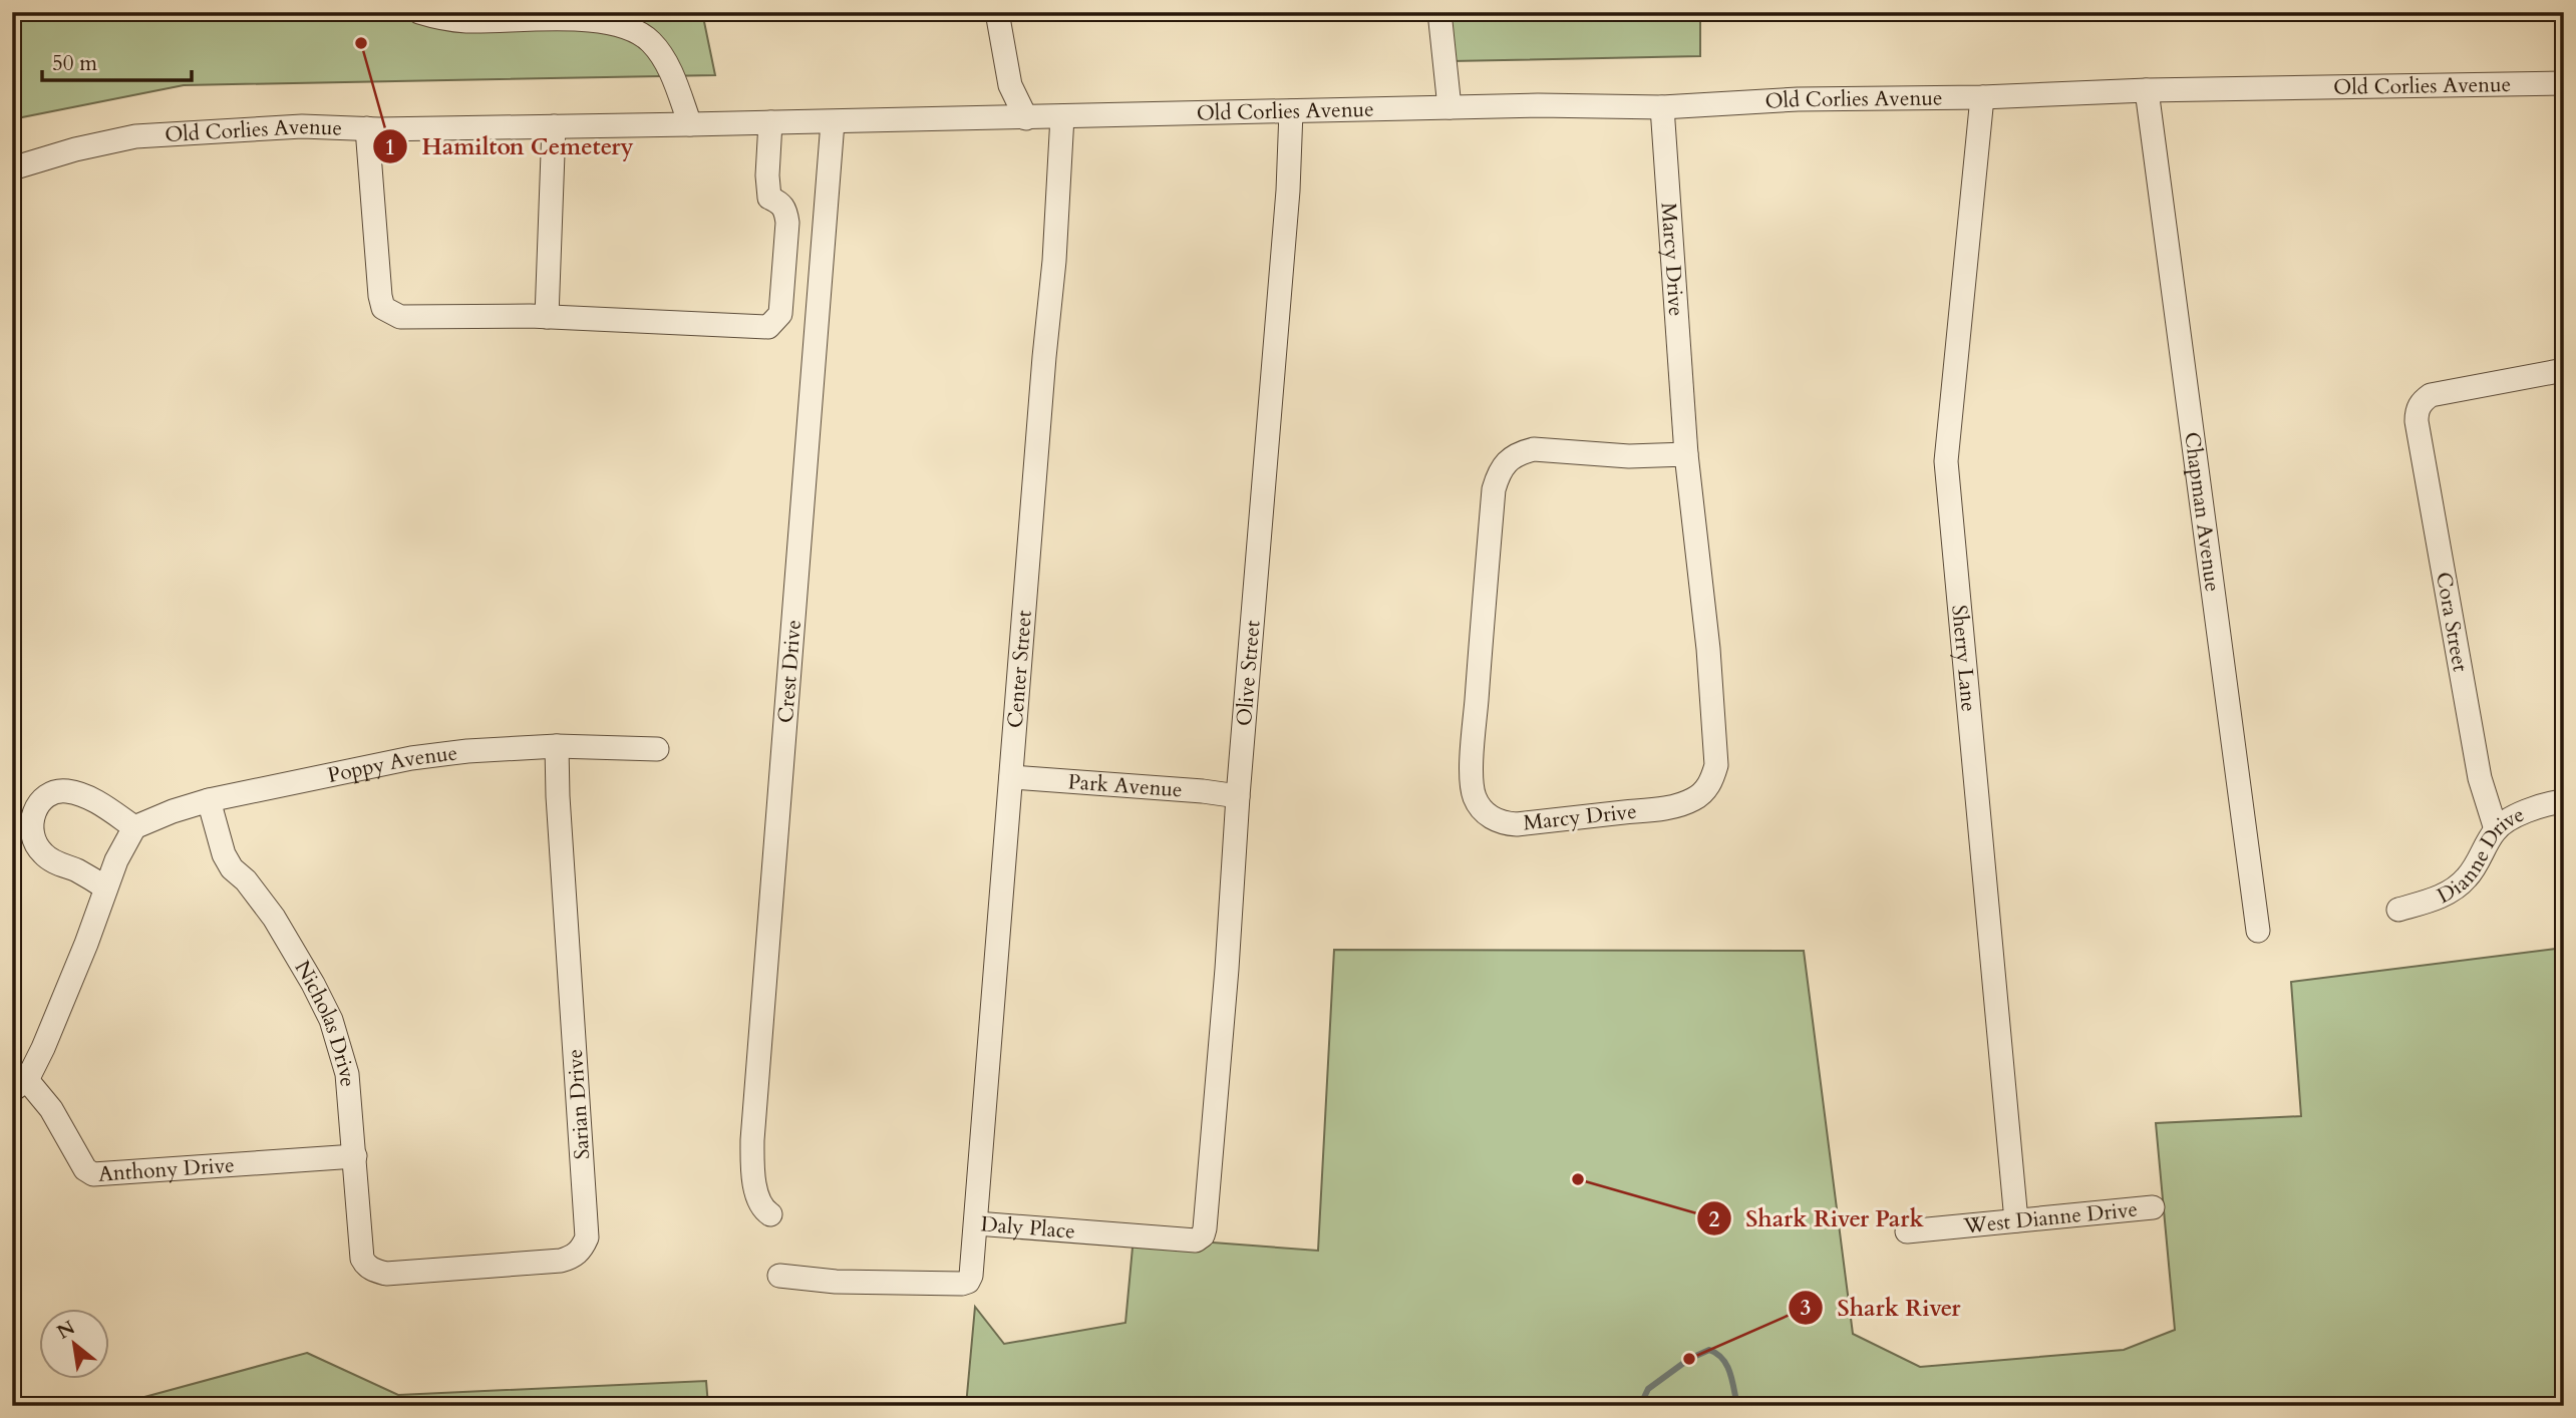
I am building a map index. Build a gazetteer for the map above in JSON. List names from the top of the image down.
{
  "streets": {
    "street": [
      "Old Corlies Avenue",
      "Marcy Drive",
      "Chapman Avenue",
      "Cora Street",
      "Sherry Lane",
      "Center Street",
      "Crest Drive",
      "Olive Street",
      "Poppy Avenue",
      "Park Avenue",
      "Dianne Drive",
      "Nicholas Drive",
      "Sarian Drive",
      "Anthony Drive",
      "West Dianne Drive",
      "Daly Place"
    ]
  },
  "crossings": [
    ["Old Corlies Avenue", "Marcy Drive"],
    ["Old Corlies Avenue", "Chapman Avenue"],
    ["Old Corlies Avenue", "Sherry Lane"],
    ["Old Corlies Avenue", "Center Street"],
    ["Old Corlies Avenue", "Crest Drive"],
    ["Old Corlies Avenue", "Olive Street"],
    ["Cora Street", "Dianne Drive"],
    ["Sherry Lane", "West Dianne Drive"],
    ["Center Street", "Park Avenue"],
    ["Center Street", "Daly Place"],
    ["Olive Street", "Park Avenue"],
    ["Olive Street", "Daly Place"],
    ["Poppy Avenue", "Nicholas Drive"],
    ["Poppy Avenue", "Sarian Drive"],
    ["Nicholas Drive", "Sarian Drive"],
    ["Nicholas Drive", "Anthony Drive"]
  ],
  "places": ["Hamilton Cemetery", "Shark River Park", "Shark River"],
  "scale_bar": "50 m",
  "north": "top left"
}
